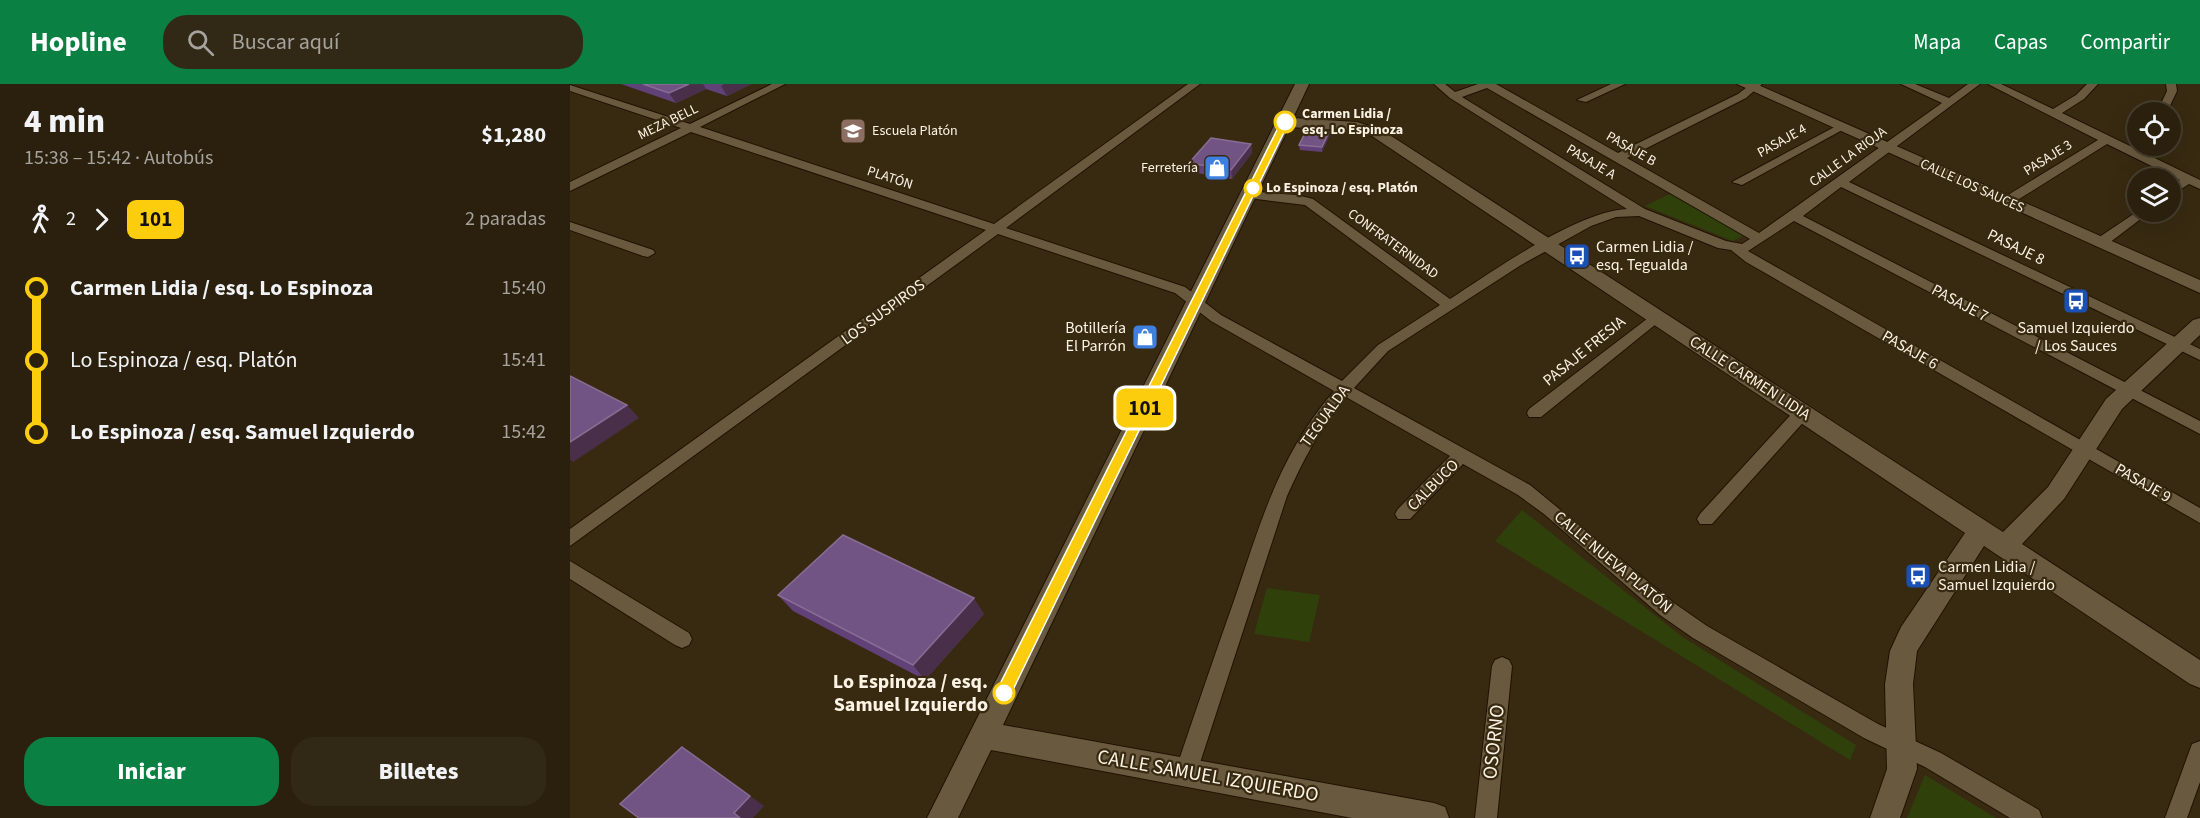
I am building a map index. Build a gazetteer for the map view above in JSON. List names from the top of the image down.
{
  "streets": {
    "street": [
      "MEZA BELL",
      "PASAJE 4",
      "PASAJE B",
      "CALLE LA RIOJA",
      "PASAJE 3",
      "PASAJE A",
      "PLATÓN",
      "CALLE LOS SAUCES",
      "CONFRATERNIDAD",
      "PASAJE 8",
      "PASAJE 7",
      "LOS SUSPIROS",
      "PASAJE 6",
      "PASAJE FRESIA",
      "CALLE CARMEN LIDIA",
      "TEGUALDA",
      "PASAJE 9",
      "CALBUCO",
      "CALLE NUEVA PLATÓN",
      "OSORNO",
      "CALLE SAMUEL IZQUIERDO"
    ]
  },
  "crossings": [
    ["MEZA BELL", "PLATÓN"],
    ["PASAJE 4", "CALLE LOS SAUCES"],
    ["PASAJE B", "CALLE LA RIOJA"],
    ["CALLE LA RIOJA", "PASAJE A"],
    ["CALLE LA RIOJA", "CALLE LOS SAUCES"],
    ["CALLE LA RIOJA", "PASAJE 8"],
    ["CALLE LA RIOJA", "PASAJE 7"],
    ["CALLE LA RIOJA", "PASAJE 6"],
    ["PASAJE 3", "CALLE LOS SAUCES"],
    ["PASAJE A", "PASAJE 6"],
    ["PASAJE A", "TEGUALDA"],
    ["PLATÓN", "LOS SUSPIROS"],
    ["PLATÓN", "CALLE NUEVA PLATÓN"],
    ["CONFRATERNIDAD", "TEGUALDA"],
    ["PASAJE 6", "PASAJE 9"],
    ["PASAJE FRESIA", "CALLE CARMEN LIDIA"],
    ["CALLE CARMEN LIDIA", "TEGUALDA"],
    ["TEGUALDA", "CALLE NUEVA PLATÓN"],
    ["TEGUALDA", "CALLE SAMUEL IZQUIERDO"],
    ["CALBUCO", "CALLE NUEVA PLATÓN"]
  ],
  "places": {
    "other": ["Carmen Lidia / esq. Lo Espinoza", "Lo Espinoza / esq. Platón", "Lo Espinoza / esq. Samuel Izquierdo"],
    "school or university": ["Escuela Platón"],
    "shop": ["Ferretería", "Botillería El Parrón"],
    "bus stop": ["Carmen Lidia / esq. Tegualda", "Samuel Izquierdo / Los Sauces", "Carmen Lidia / Samuel Izquierdo"]
  },
  "lines": ["bus line 101"],
  "page": {
    "header": "Hopline",
    "search": "Buscar aquí",
    "nav": ["Mapa", "Capas", "Compartir"],
    "heading": ["4 min", "15:38 – 15:42 · Autobús", "$1,280"],
    "on_map": "101",
    "legs": ["2", "101", "2 paradas"],
    "list": [
      {
        "name": "Carmen Lidia / esq. Lo Espinoza",
        "value": "15:40"
      },
      {
        "name": "Lo Espinoza / esq. Platón",
        "value": "15:41"
      },
      {
        "name": "Lo Espinoza / esq. Samuel Izquierdo",
        "value": "15:42"
      }
    ],
    "buttons": ["Iniciar", "Billetes"]
  }
}
